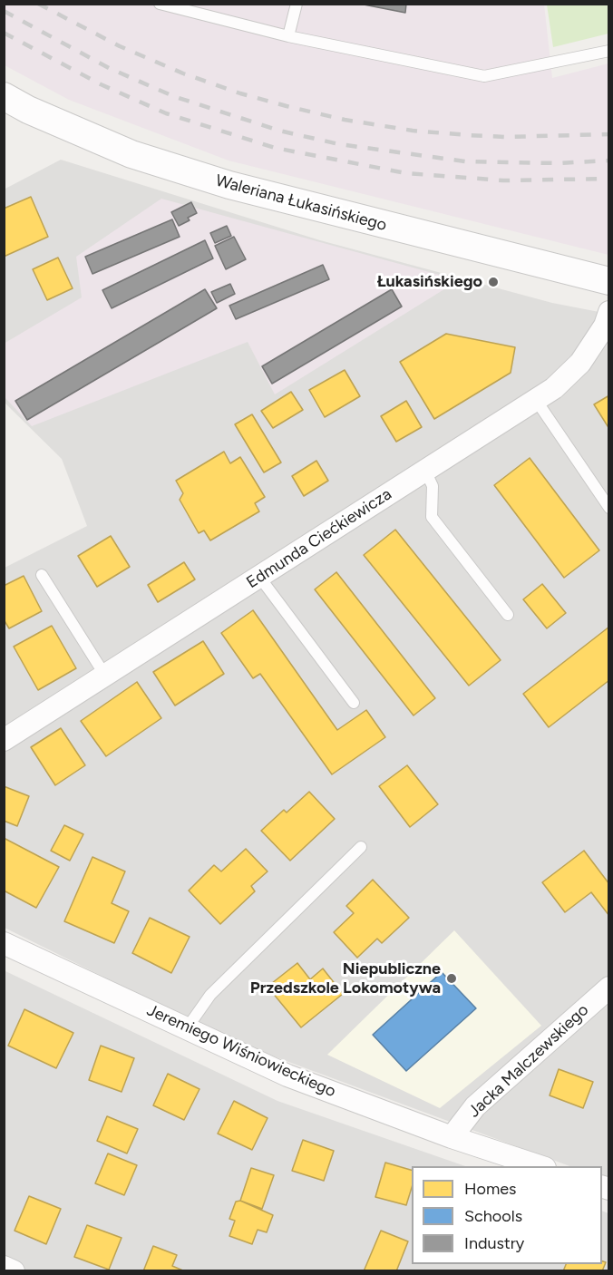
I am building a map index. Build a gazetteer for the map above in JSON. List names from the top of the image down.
{
  "streets": {
    "street": [
      "Waleriana Łukasińskiego",
      "Edmunda Ciećkiewicza",
      "Jeremiego Wiśniowieckiego",
      "Jacka Malczewskiego"
    ]
  },
  "crossings": [
    ["Jeremiego Wiśniowieckiego", "Jacka Malczewskiego"]
  ],
  "places": ["Łukasińskiego", "Niepubliczne Przedszkole Lokomotywa"],
  "legend": ["Homes", "Schools", "Industry"]
}
